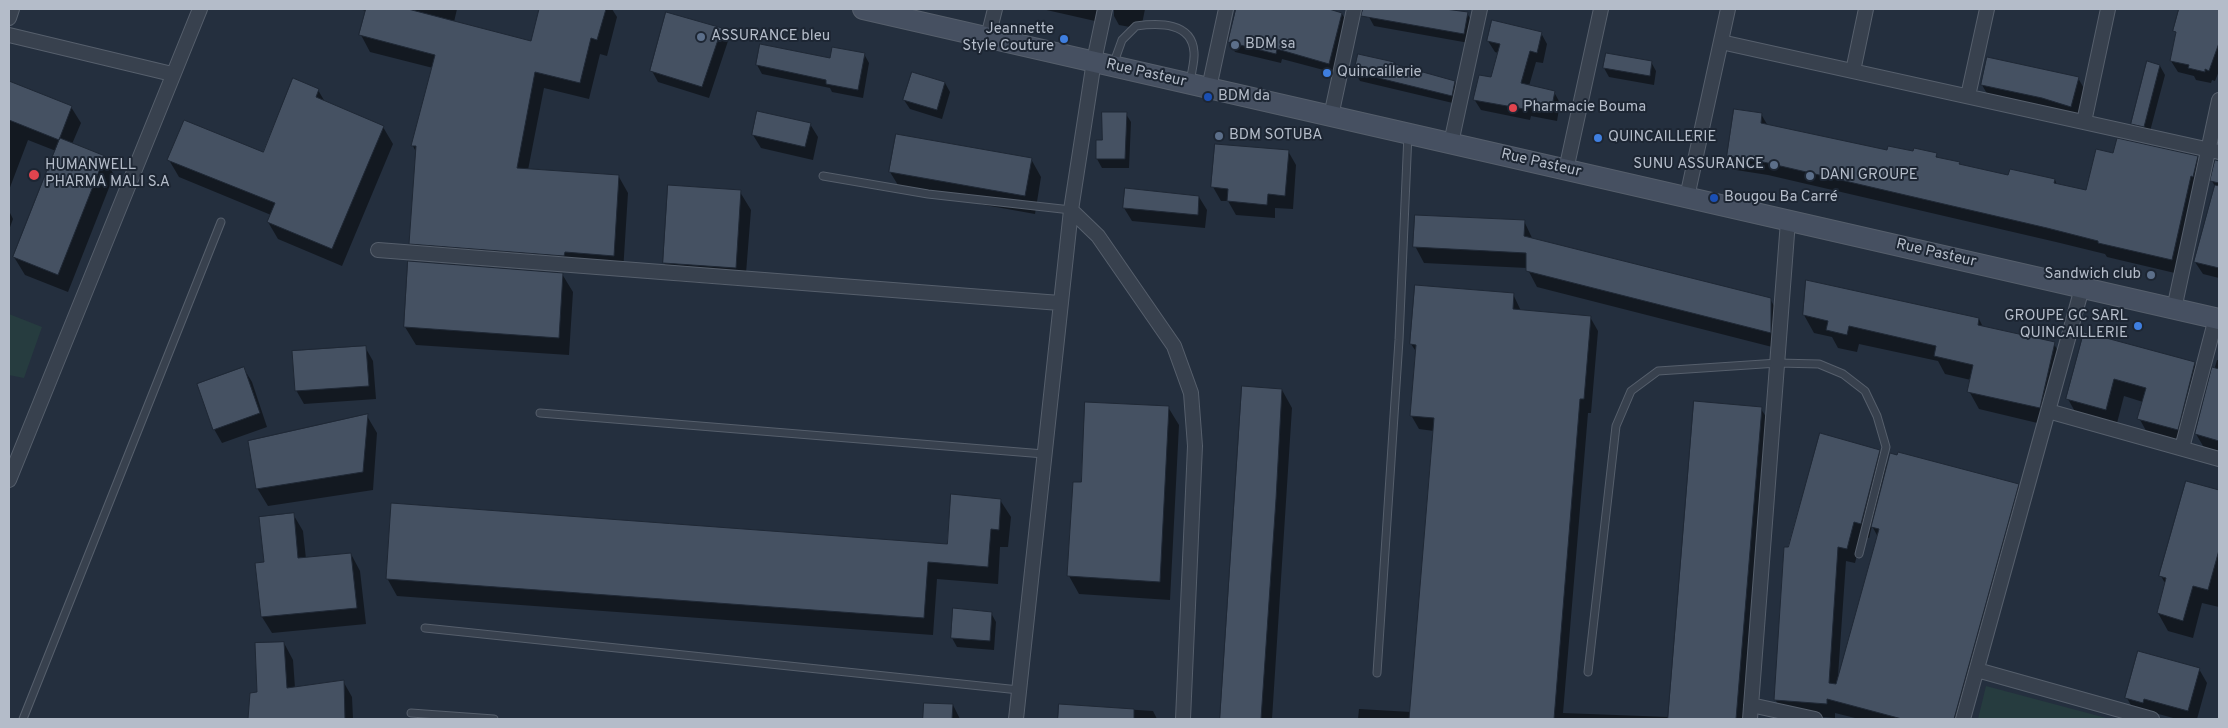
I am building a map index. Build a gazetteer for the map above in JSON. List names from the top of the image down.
{
  "streets": {
    "main road": ["Rue Pasteur"]
  },
  "places": [
    "ASSURANCE bleu",
    "Jeannette Style Couture",
    "BDM sa",
    "Quincaillerie",
    "BDM da",
    "Pharmacie Bouma",
    "BDM SOTUBA",
    "QUINCAILLERIE",
    "SUNU ASSURANCE",
    "HUMANWELL PHARMA MALI S.A",
    "DANI GROUPE",
    "Bougou Ba Carré",
    "Sandwich club",
    "GROUPE GC SARL QUINCAILLERIE"
  ]
}
